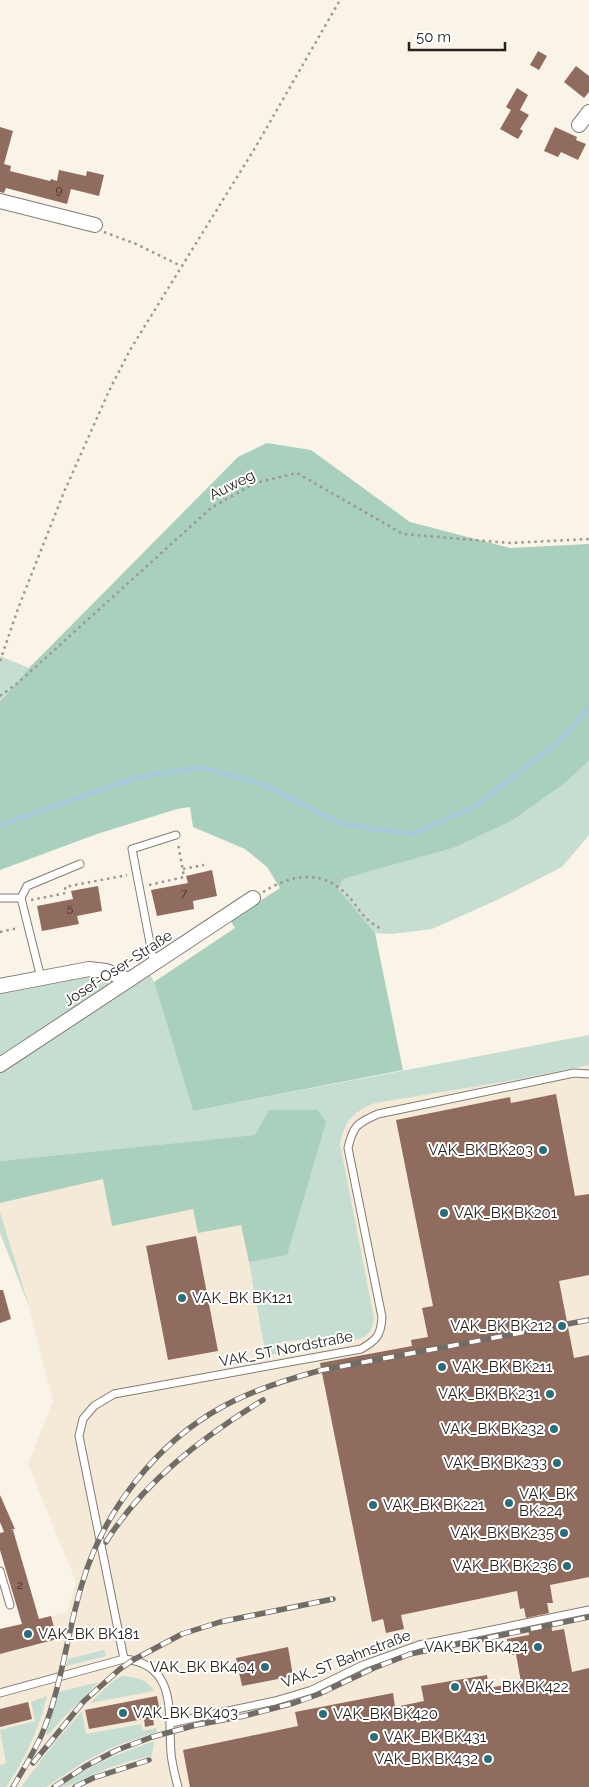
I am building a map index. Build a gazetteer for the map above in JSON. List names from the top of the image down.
{
  "streets": {
    "street": ["Josef-Oser-Straße"],
    "lane": ["VAK_ST Nordstraße", "VAK_ST Bahnstraße"],
    "path": ["Auweg"]
  },
  "places": [
    "VAK_BK BK203",
    "VAK_BK BK201",
    "VAK_BK BK121",
    "VAK_BK BK212",
    "VAK_BK BK211",
    "VAK_BK BK231",
    "VAK_BK BK232",
    "VAK_BK BK233",
    "VAK_BK BK224",
    "VAK_BK BK221",
    "VAK_BK BK235",
    "VAK_BK BK236",
    "VAK_BK BK181",
    "VAK_BK BK424",
    "VAK_BK BK404",
    "VAK_BK BK422",
    "VAK_BK BK403",
    "VAK_BK BK420",
    "VAK_BK BK431",
    "VAK_BK BK432"
  ],
  "house_numbers": [
    "9",
    "7",
    "5",
    "2"
  ],
  "scale_bar": "50 m"
}
